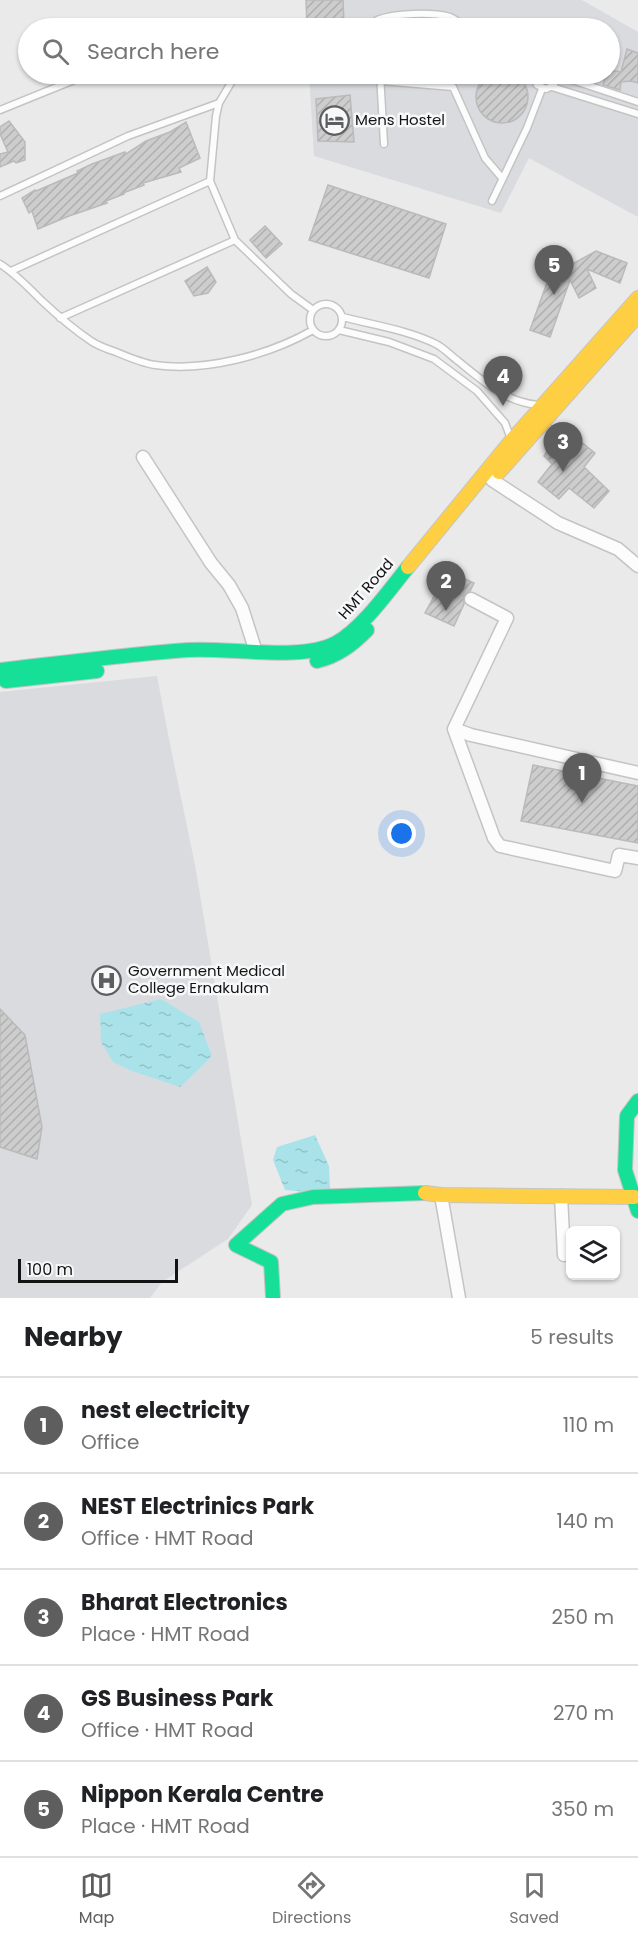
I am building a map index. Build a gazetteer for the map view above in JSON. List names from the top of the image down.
{
  "streets": {
    "main road": ["HMT Road"]
  },
  "places": {
    "hotel": ["Mens Hostel"],
    "hospital": ["Government Medical College Ernakulam"]
  },
  "scale_bar": "100 m",
  "page": {
    "search": "Search here",
    "pins": [
      "5",
      "4",
      "3",
      "2",
      "1"
    ],
    "scale": "100 m",
    "heading": ["Nearby", "5 results"],
    "list": [
      {
        "mark": "1",
        "name": "nest electricity",
        "note": "Office",
        "value": "110 m"
      },
      {
        "mark": "2",
        "name": "NEST Electrinics Park",
        "note": "Office · HMT Road",
        "value": "140 m"
      },
      {
        "mark": "3",
        "name": "Bharat Electronics",
        "note": "Place · HMT Road",
        "value": "250 m"
      },
      {
        "mark": "4",
        "name": "GS Business Park",
        "note": "Office · HMT Road",
        "value": "270 m"
      },
      {
        "mark": "5",
        "name": "Nippon Kerala Centre",
        "note": "Place · HMT Road",
        "value": "350 m"
      }
    ],
    "nav": ["Map", "Directions", "Saved"]
  }
}
